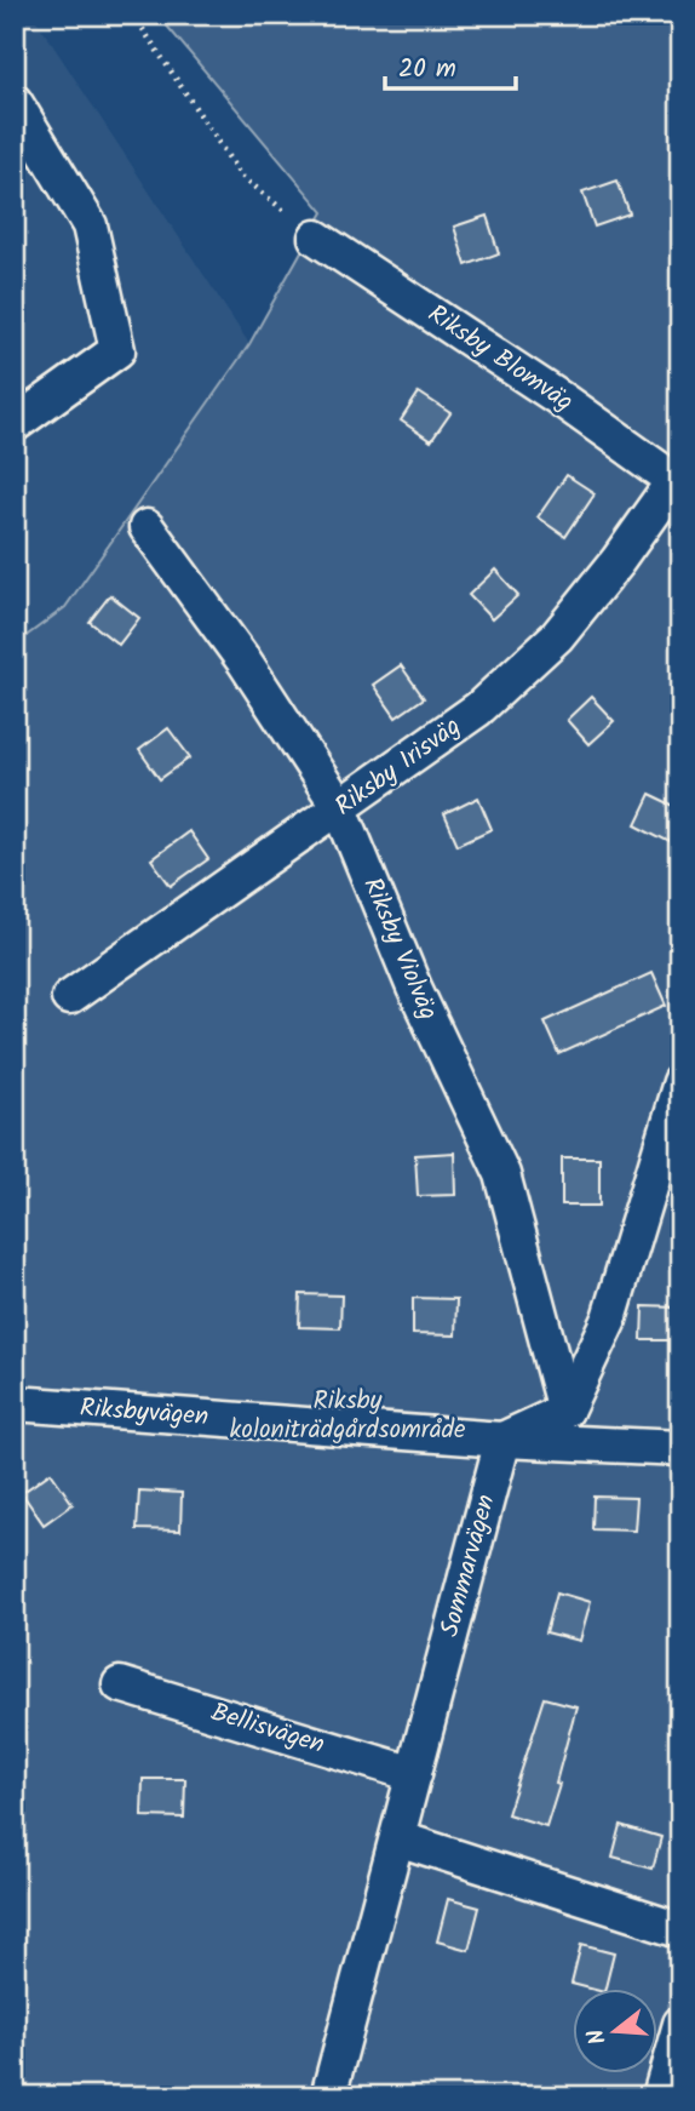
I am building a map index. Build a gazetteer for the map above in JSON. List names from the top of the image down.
{
  "streets": {
    "street": [
      "Riksby Blomväg",
      "Riksby Irisväg",
      "Riksby Violväg",
      "Riksbyvägen",
      "Sommarvägen",
      "Bellisvägen"
    ]
  },
  "crossings": [
    ["Riksby Blomväg", "Riksby Irisväg"],
    ["Riksby Irisväg", "Riksby Violväg"],
    ["Riksbyvägen", "Sommarvägen"],
    ["Sommarvägen", "Bellisvägen"]
  ],
  "parks": ["Riksby koloniträdgårdsområde"],
  "scale_bar": "20 m",
  "north": "left"
}
